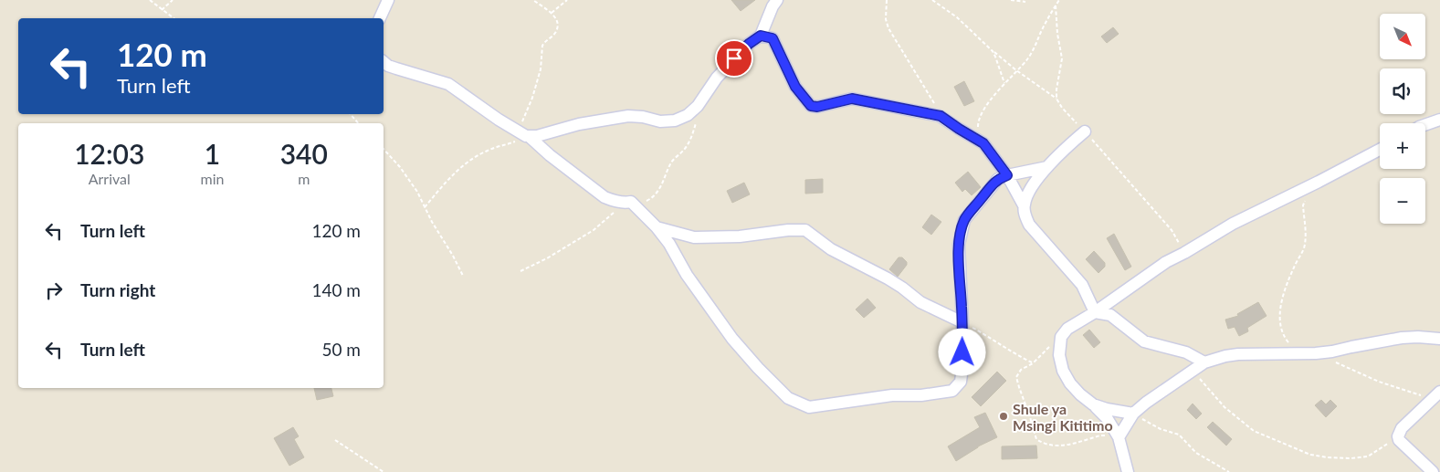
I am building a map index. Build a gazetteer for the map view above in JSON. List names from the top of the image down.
{
  "places": ["Shule ya Msingi Kititimo"],
  "north": "bottom right",
  "page": {
    "map_buttons": ["+", "−"],
    "turn": ["120 m", "Turn left"],
    "eta": [
      "12:03",
      "Arrival",
      "1",
      "min",
      "340",
      "m"
    ],
    "list": [
      {
        "name": "Turn left",
        "value": "120 m"
      },
      {
        "name": "Turn right",
        "value": "140 m"
      },
      {
        "name": "Turn left",
        "value": "50 m"
      }
    ]
  }
}
